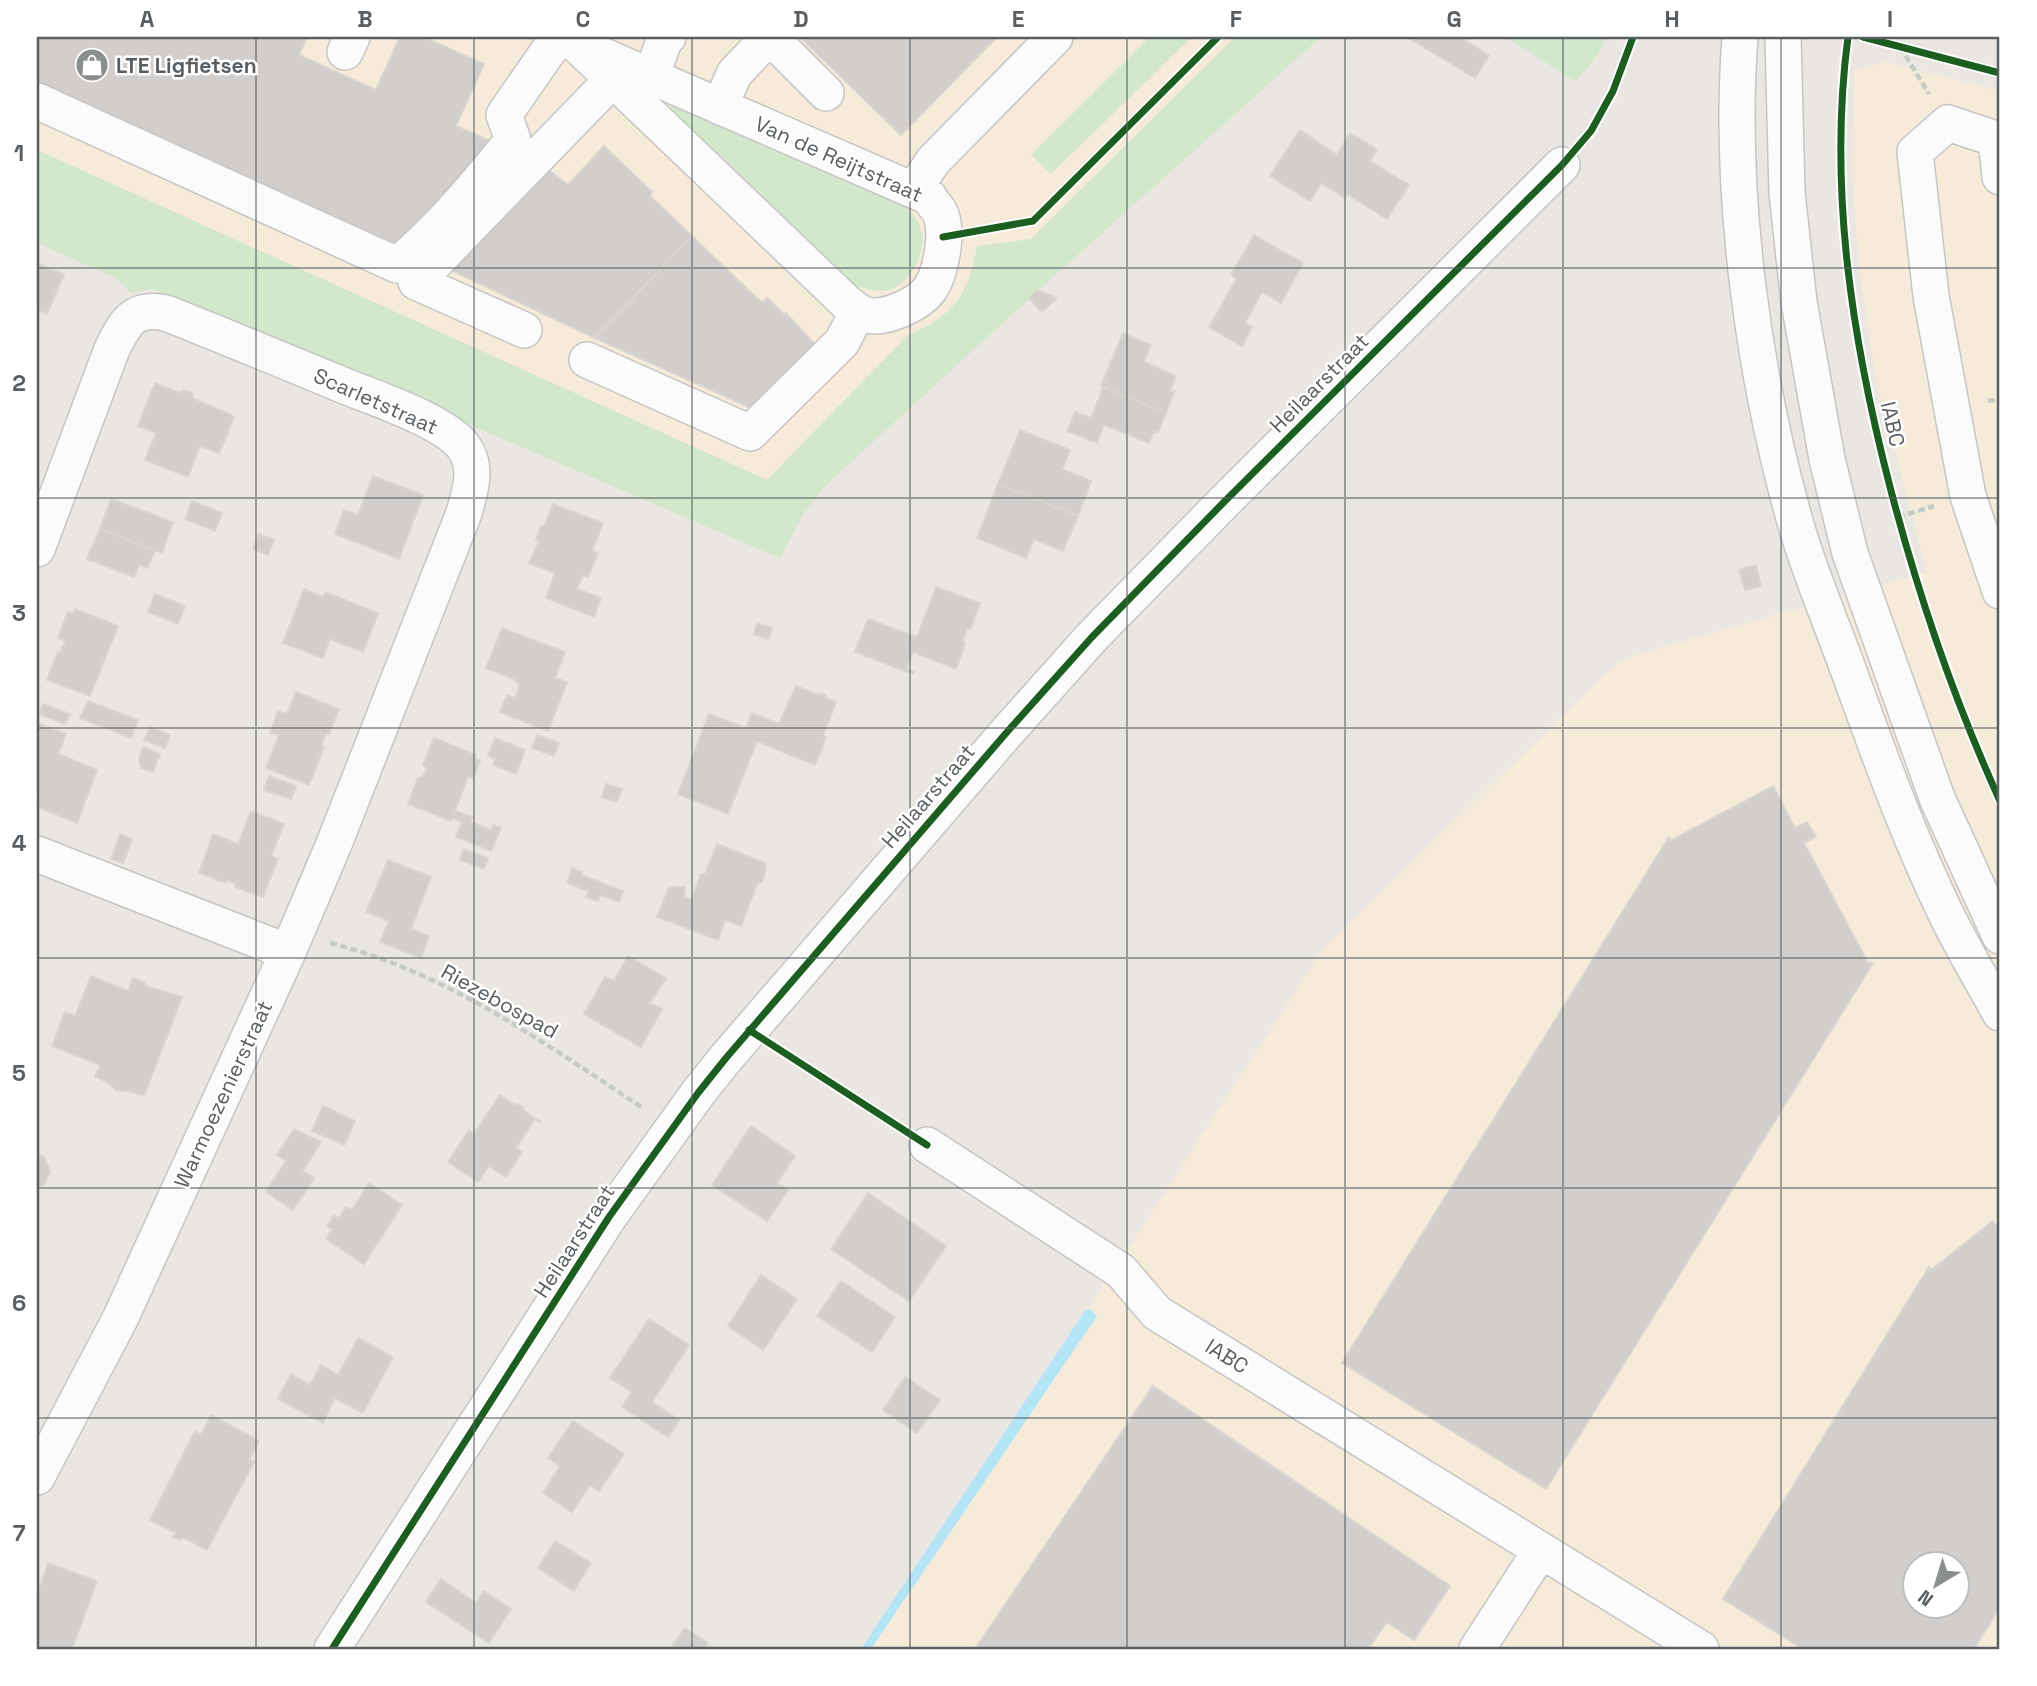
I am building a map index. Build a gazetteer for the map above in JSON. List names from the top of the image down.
{
  "streets": {
    "street": [
      "Van de Reijtstraat",
      "Heilaarstraat",
      "Scarletstraat",
      "IABC",
      "Warmoezenierstraat"
    ],
    "path": ["Riezebospad"]
  },
  "crossings": [
    ["Heilaarstraat", "Riezebospad"],
    ["Scarletstraat", "Riezebospad"],
    ["Scarletstraat", "Warmoezenierstraat"],
    ["Riezebospad", "Warmoezenierstraat"]
  ],
  "places": {
    "shop": ["LTE Ligfietsen"]
  },
  "north": "bottom left",
  "grid": {
    "columns": [
      "A",
      "B",
      "C",
      "D",
      "E",
      "F",
      "G",
      "H",
      "I"
    ],
    "rows": [
      "1",
      "2",
      "3",
      "4",
      "5",
      "6",
      "7"
    ]
  }
}
